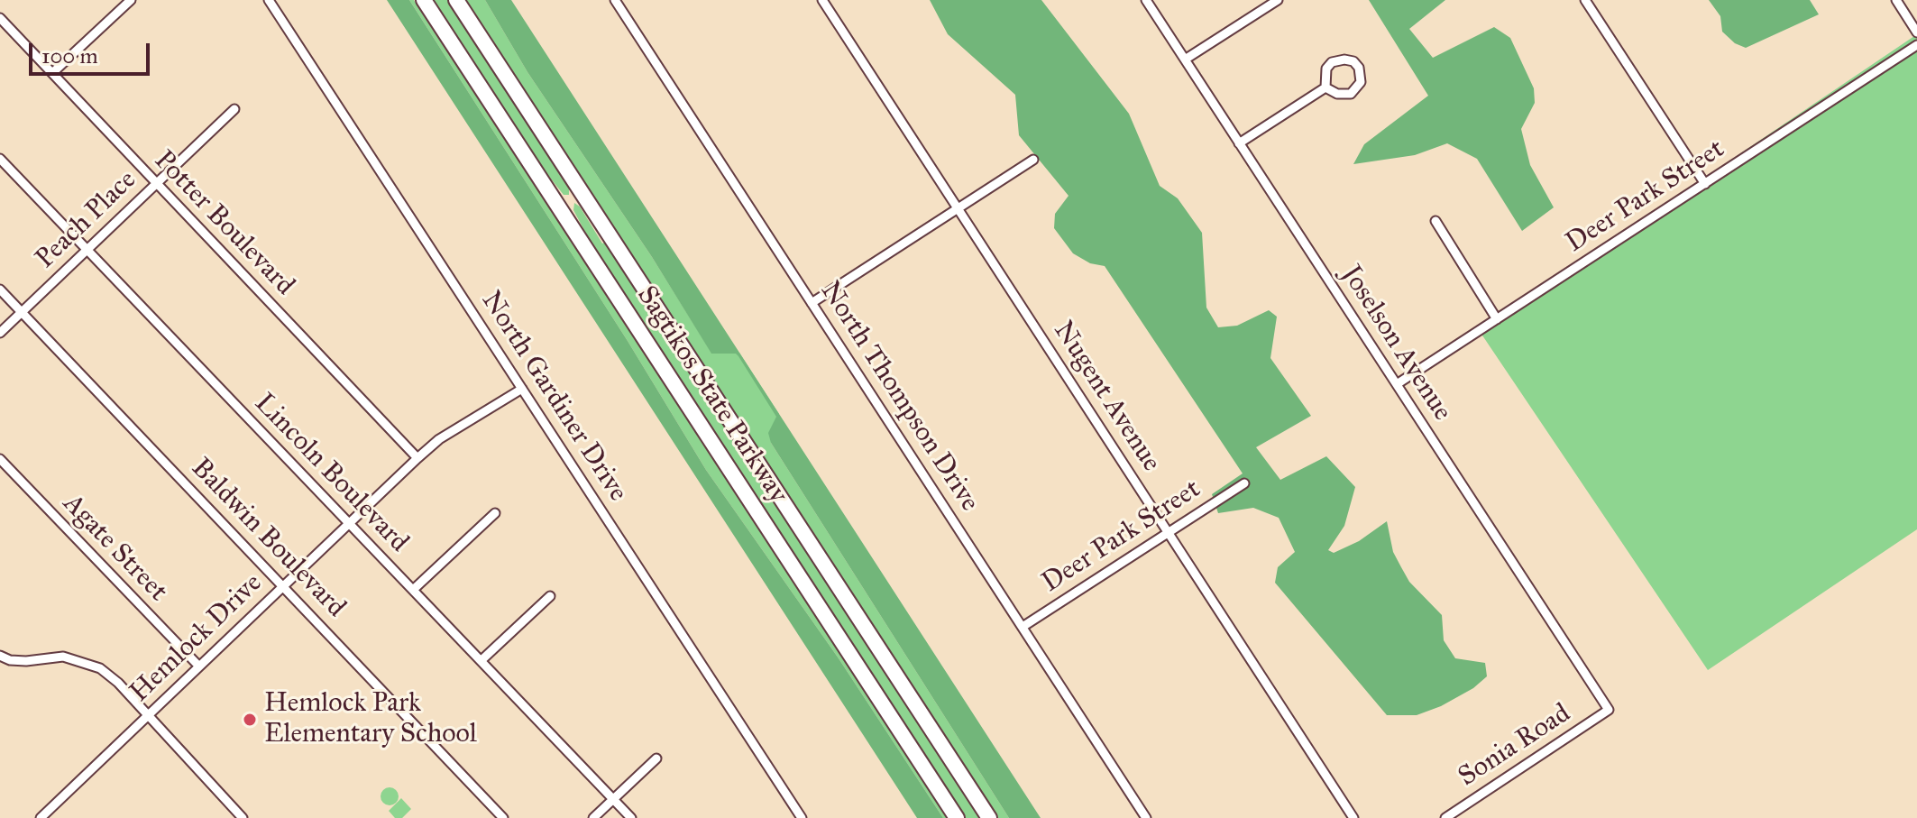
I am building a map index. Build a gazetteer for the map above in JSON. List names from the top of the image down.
{
  "streets": {
    "highway": ["Sagtikos State Parkway"],
    "street": [
      "Deer Park Street",
      "Peach Place",
      "Potter Boulevard",
      "Joselson Avenue",
      "North Gardiner Drive",
      "North Thompson Drive",
      "Nugent Avenue",
      "Lincoln Boulevard",
      "Baldwin Boulevard",
      "Agate Street",
      "Hemlock Drive",
      "Sonia Road"
    ]
  },
  "crossings": [
    ["Deer Park Street", "Joselson Avenue"],
    ["Deer Park Street", "North Thompson Drive"],
    ["Deer Park Street", "Nugent Avenue"],
    ["Peach Place", "Potter Boulevard"],
    ["Peach Place", "Lincoln Boulevard"],
    ["Peach Place", "Baldwin Boulevard"],
    ["Potter Boulevard", "Hemlock Drive"],
    ["Joselson Avenue", "Sonia Road"],
    ["North Gardiner Drive", "Hemlock Drive"],
    ["Lincoln Boulevard", "Hemlock Drive"],
    ["Baldwin Boulevard", "Hemlock Drive"],
    ["Agate Street", "Hemlock Drive"]
  ],
  "places": ["Hemlock Park Elementary School"],
  "scale_bar": "100 m"
}
